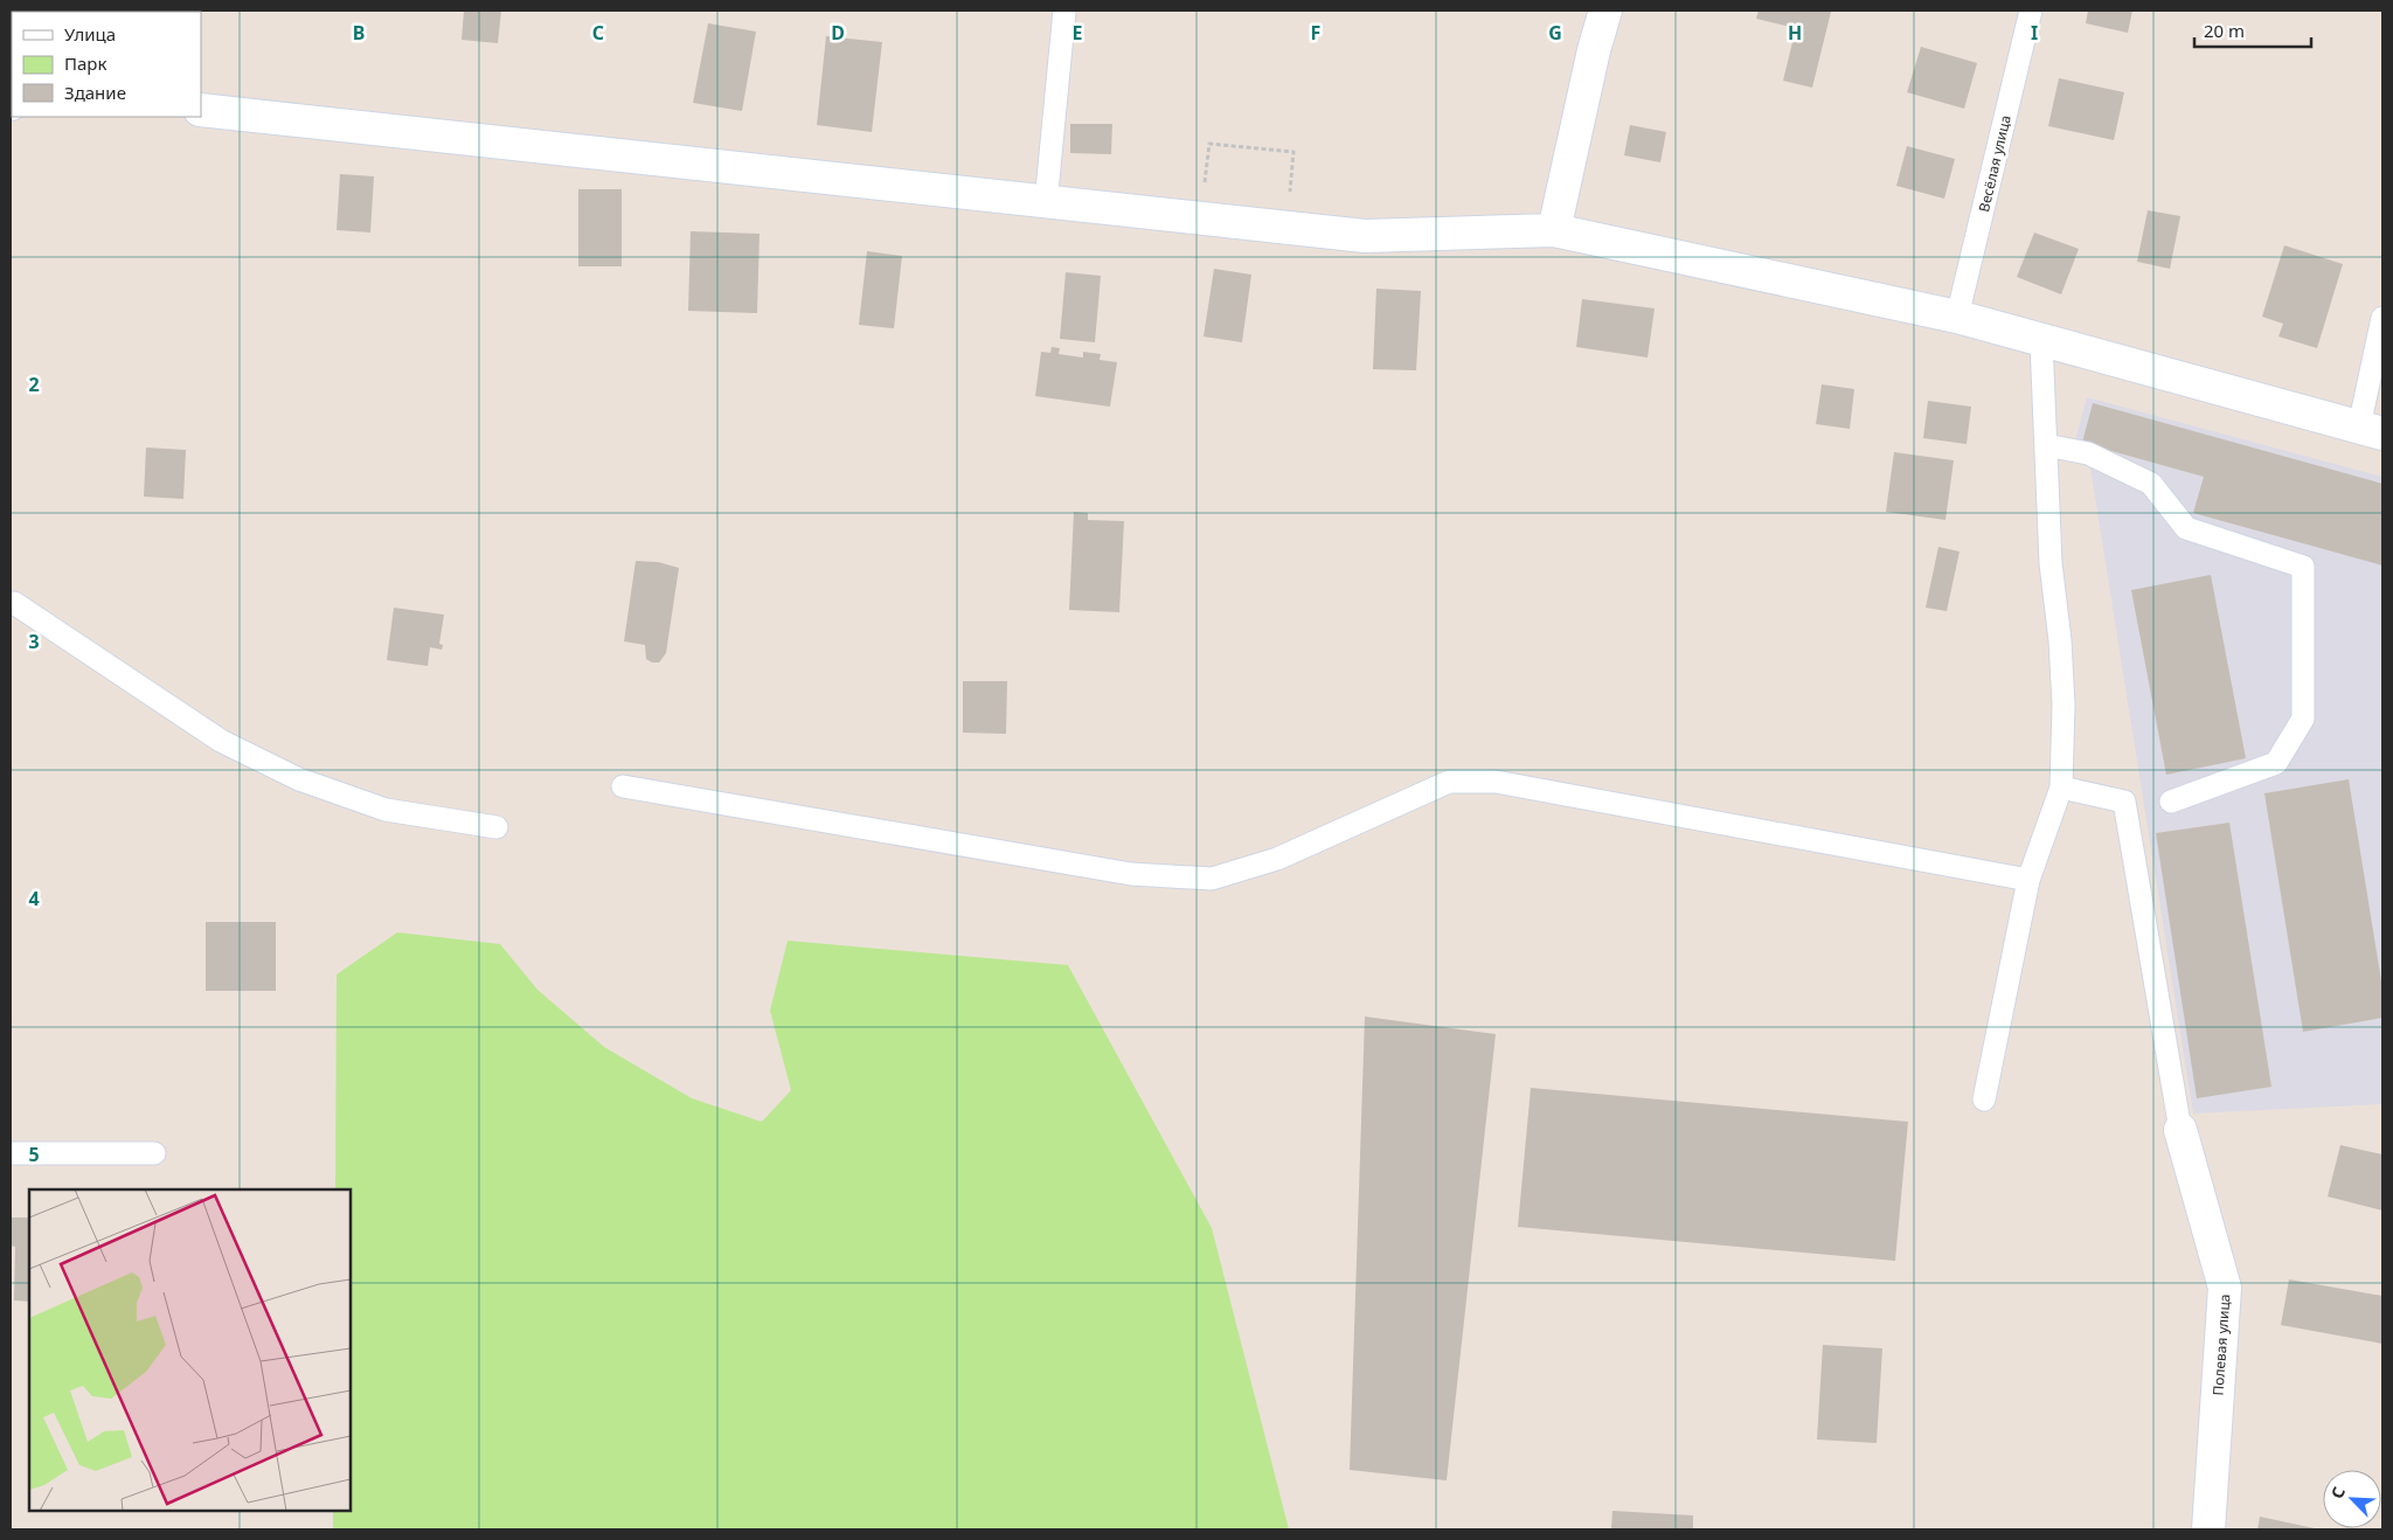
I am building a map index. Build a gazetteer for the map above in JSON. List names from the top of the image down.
{
  "streets": {
    "street": ["Полевая улица"],
    "lane": ["Весёлая улица"]
  },
  "legend": ["Улица", "Парк", "Здание"],
  "scale_bar": "20 m",
  "north": "top left",
  "grid": {
    "columns": [
      "B",
      "C",
      "D",
      "E",
      "F",
      "G",
      "H",
      "I"
    ],
    "rows": [
      "2",
      "3",
      "4",
      "5"
    ]
  }
}
